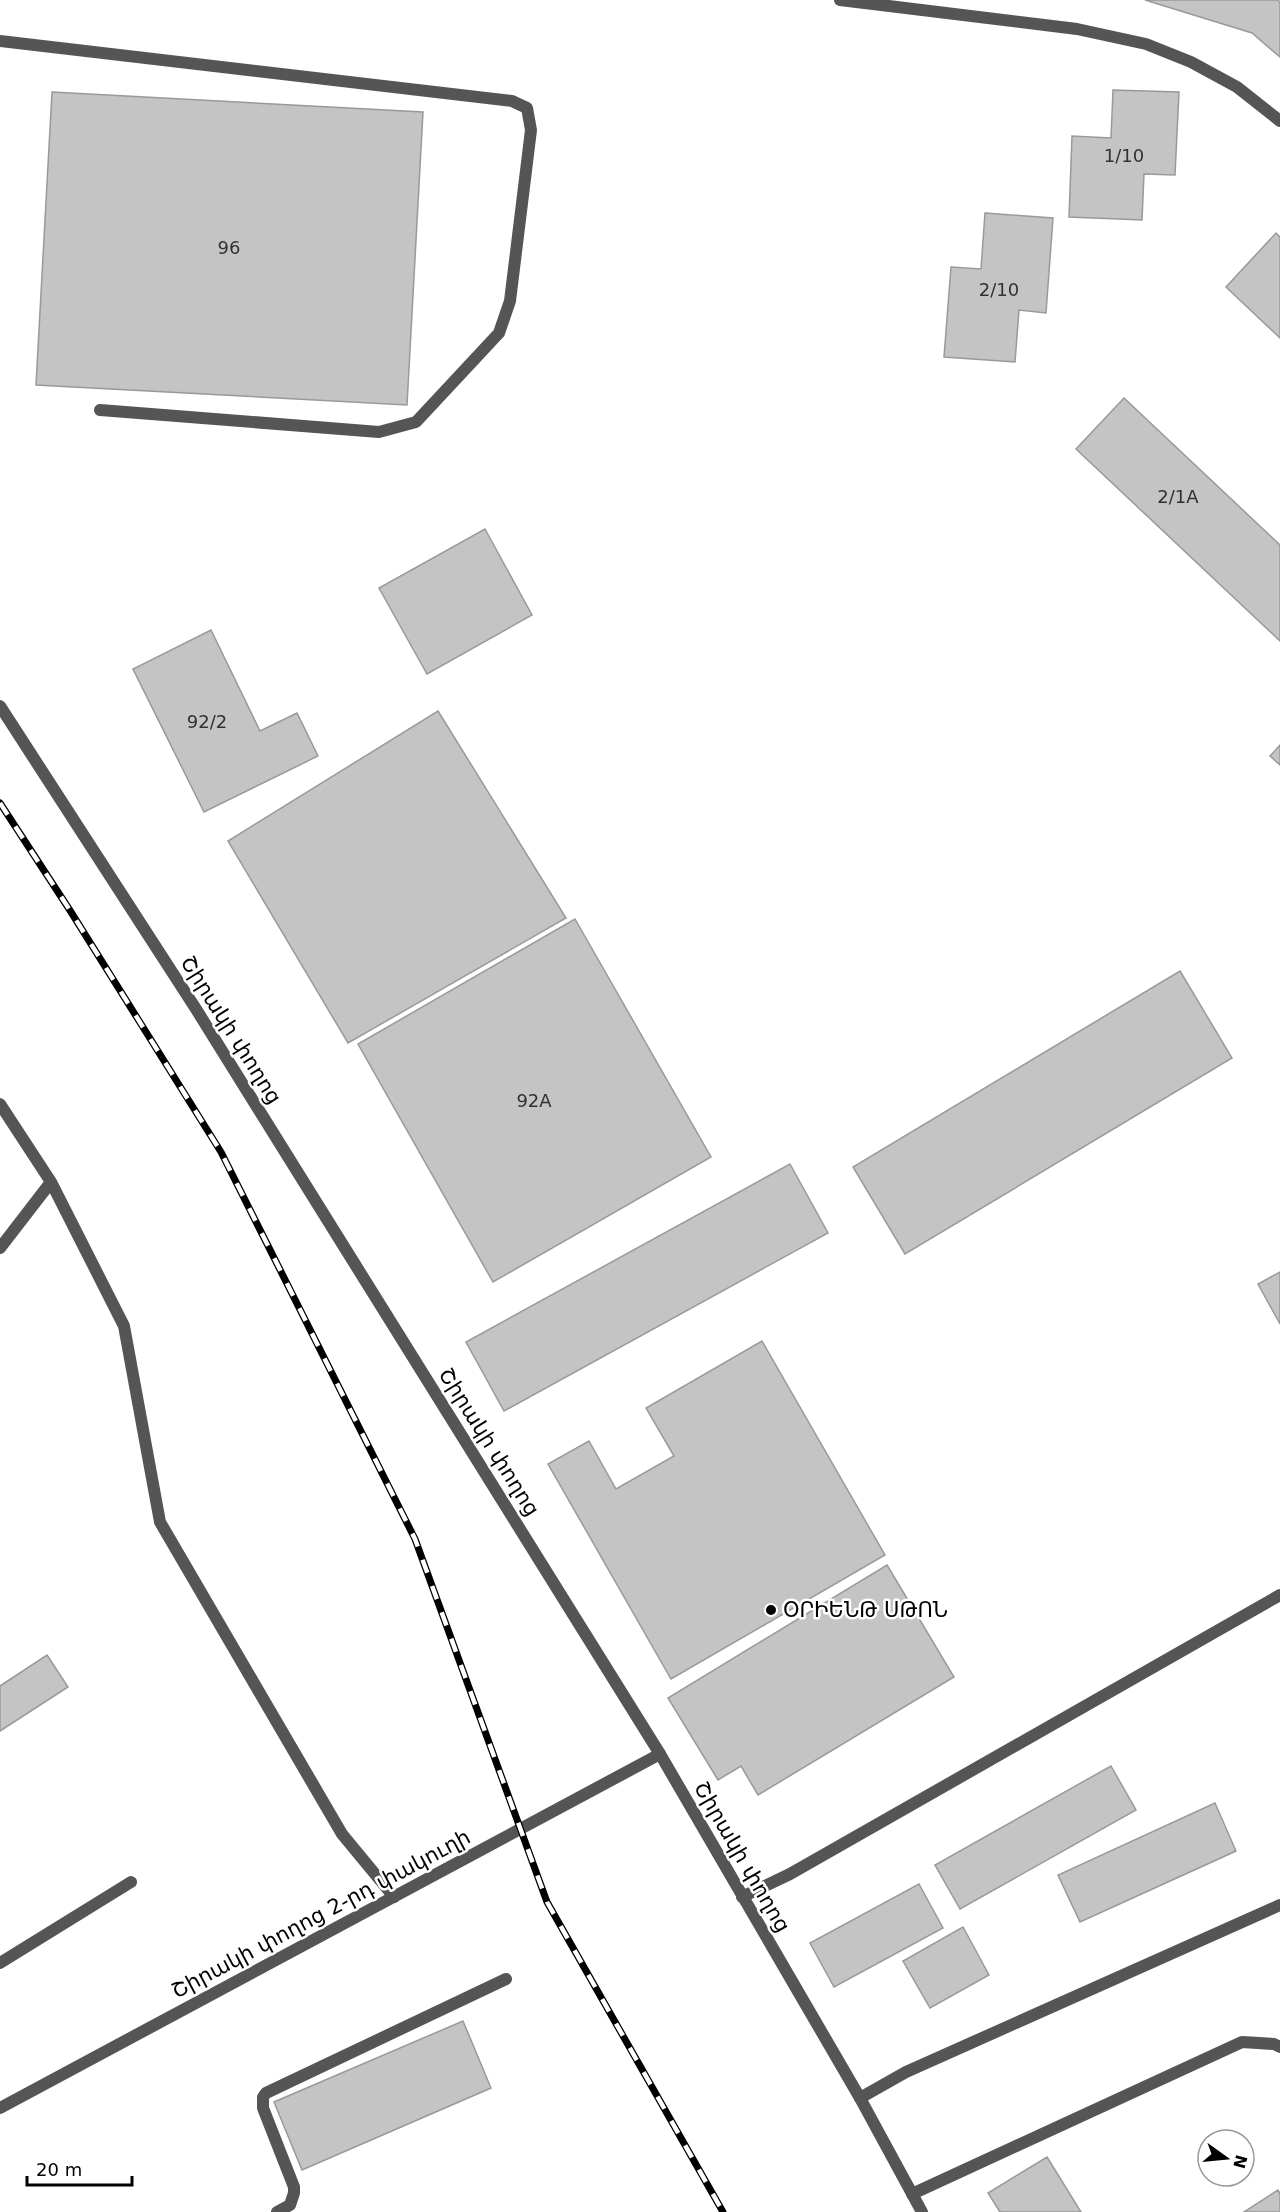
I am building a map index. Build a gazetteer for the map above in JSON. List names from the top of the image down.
{
  "streets": {
    "street": ["Շիրակի փողոց", "Շիրակի փողոց 2-րդ փակուղի"]
  },
  "crossings": [
    ["Շիրակի փողոց", "Շիրակի փողոց 2-րդ փակուղի"]
  ],
  "places": ["ՕՐԻԵՆԹ ՍԹՈՆ"],
  "house_numbers": [
    "1/10",
    "96",
    "2/10",
    "2/1A",
    "92/2",
    "92A"
  ],
  "scale_bar": "20 m",
  "north": "right"
}
